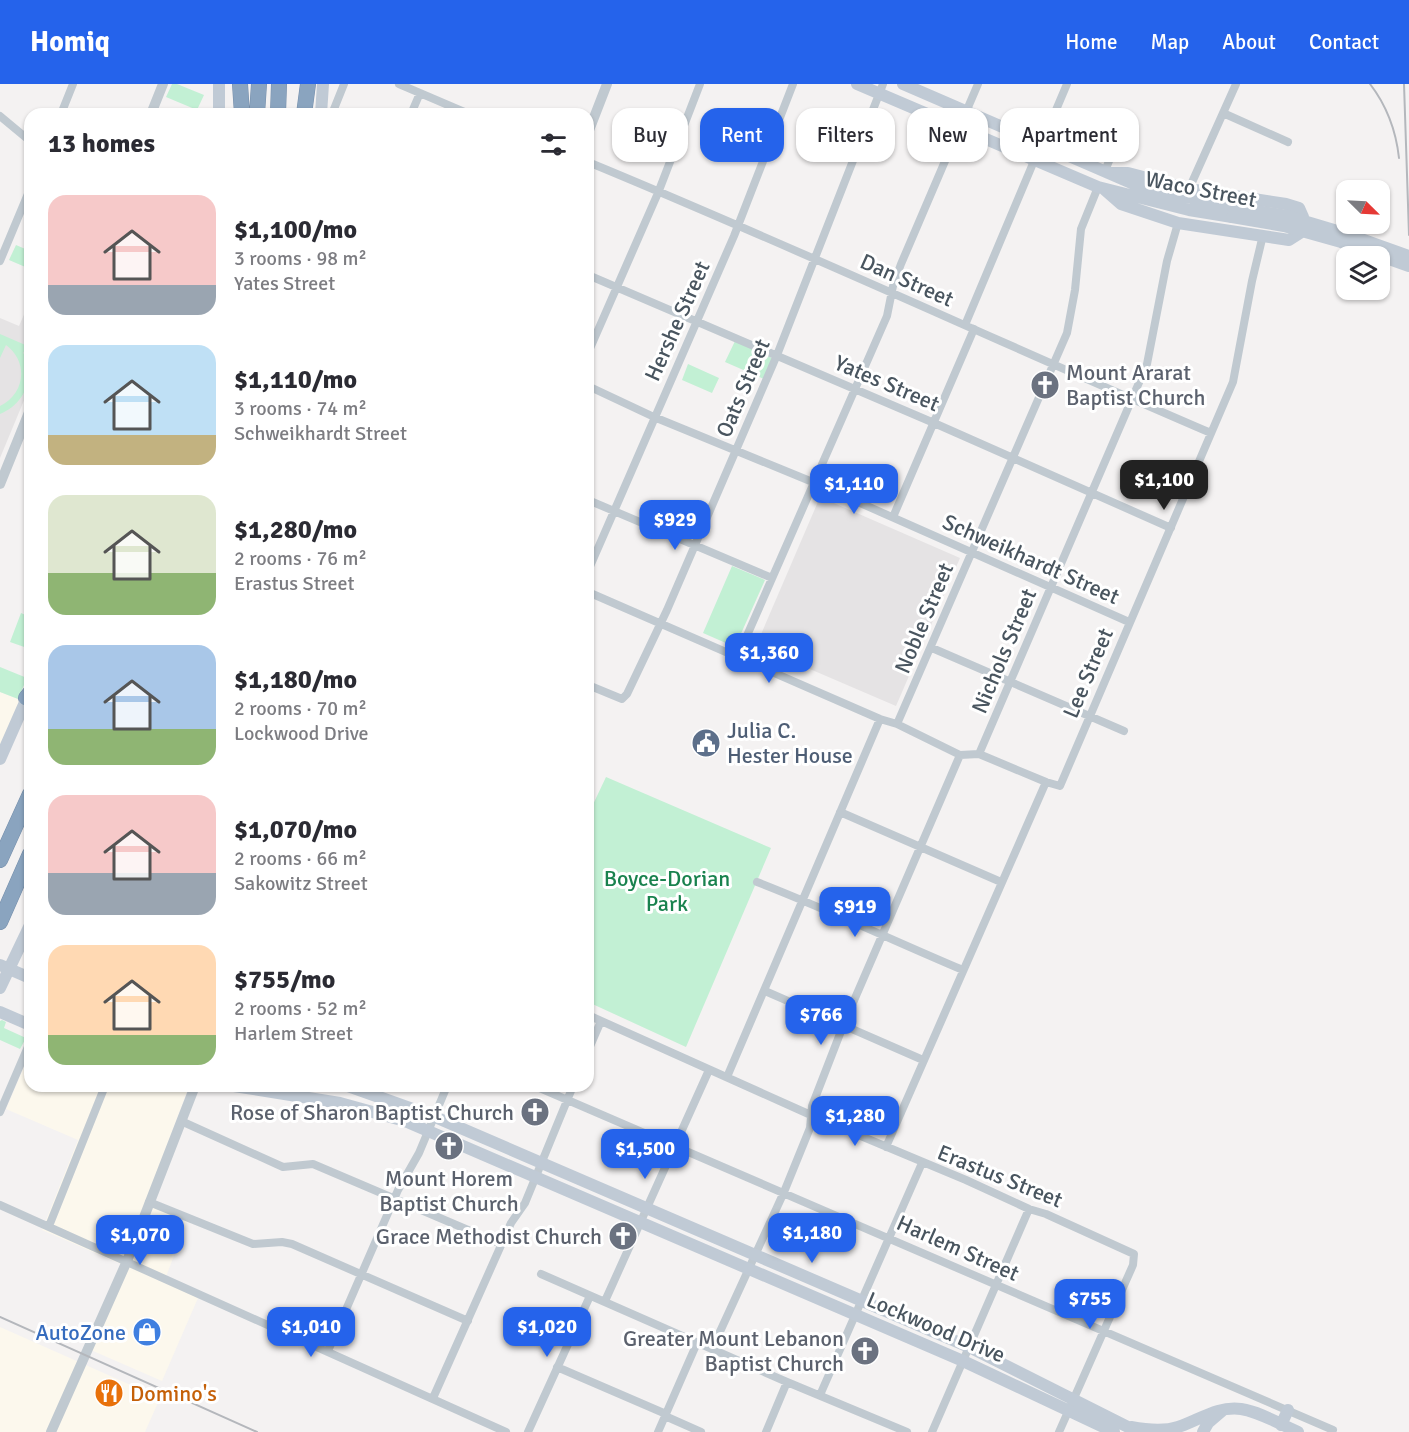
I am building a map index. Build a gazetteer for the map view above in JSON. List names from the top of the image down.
{
  "streets": {
    "main road": ["Waco Street", "Lockwood Drive"],
    "street": [
      "Dan Street",
      "Hershe Street",
      "Yates Street",
      "Oats Street",
      "Schweikhardt Street",
      "Noble Street",
      "Nichols Street",
      "Lee Street",
      "Erastus Street",
      "Harlem Street"
    ]
  },
  "crossings": [
    ["Waco Street", "Oats Street"],
    ["Waco Street", "Noble Street"],
    ["Dan Street", "Hershe Street"],
    ["Dan Street", "Oats Street"],
    ["Dan Street", "Noble Street"],
    ["Dan Street", "Nichols Street"],
    ["Dan Street", "Lee Street"],
    ["Hershe Street", "Yates Street"],
    ["Hershe Street", "Schweikhardt Street"],
    ["Yates Street", "Oats Street"],
    ["Yates Street", "Noble Street"],
    ["Yates Street", "Nichols Street"],
    ["Yates Street", "Lee Street"],
    ["Oats Street", "Schweikhardt Street"],
    ["Schweikhardt Street", "Noble Street"],
    ["Schweikhardt Street", "Nichols Street"],
    ["Schweikhardt Street", "Lee Street"],
    ["Erastus Street", "Harlem Street"]
  ],
  "parks": ["Boyce-Dorian Park"],
  "places": {
    "church": [
      "Mount Ararat Baptist Church",
      "Rose of Sharon Baptist Church",
      "Mount Horem Baptist Church",
      "Grace Methodist Church",
      "Greater Mount Lebanon Baptist Church"
    ],
    "public building": ["Julia C. Hester House"],
    "shop": ["AutoZone"],
    "restaurant": ["Domino's"]
  },
  "north": "bottom right",
  "page": {
    "header": "Homiq",
    "nav": [
      "Home",
      "Map",
      "About",
      "Contact"
    ],
    "chip": [
      "Buy",
      "Rent",
      "Filters",
      "New",
      "Apartment"
    ],
    "heading": "13 homes",
    "list": [
      {
        "name": "$1,100/mo",
        "note": "3 rooms · 98 m² · Yates Street"
      },
      {
        "name": "$1,110/mo",
        "note": "3 rooms · 74 m² · Schweikhardt Street"
      },
      {
        "name": "$1,280/mo",
        "note": "2 rooms · 76 m² · Erastus Street"
      },
      {
        "name": "$1,180/mo",
        "note": "2 rooms · 70 m² · Lockwood Drive"
      },
      {
        "name": "$1,070/mo",
        "note": "2 rooms · 66 m² · Sakowitz Street"
      },
      {
        "name": "$755/mo",
        "note": "2 rooms · 52 m² · Harlem Street"
      }
    ],
    "price": [
      "$1,100",
      "$1,110",
      "$929",
      "$1,360",
      "$919",
      "$766",
      "$1,280",
      "$1,500",
      "$1,180",
      "$1,070",
      "$755",
      "$1,010",
      "$1,020"
    ]
  }
}
